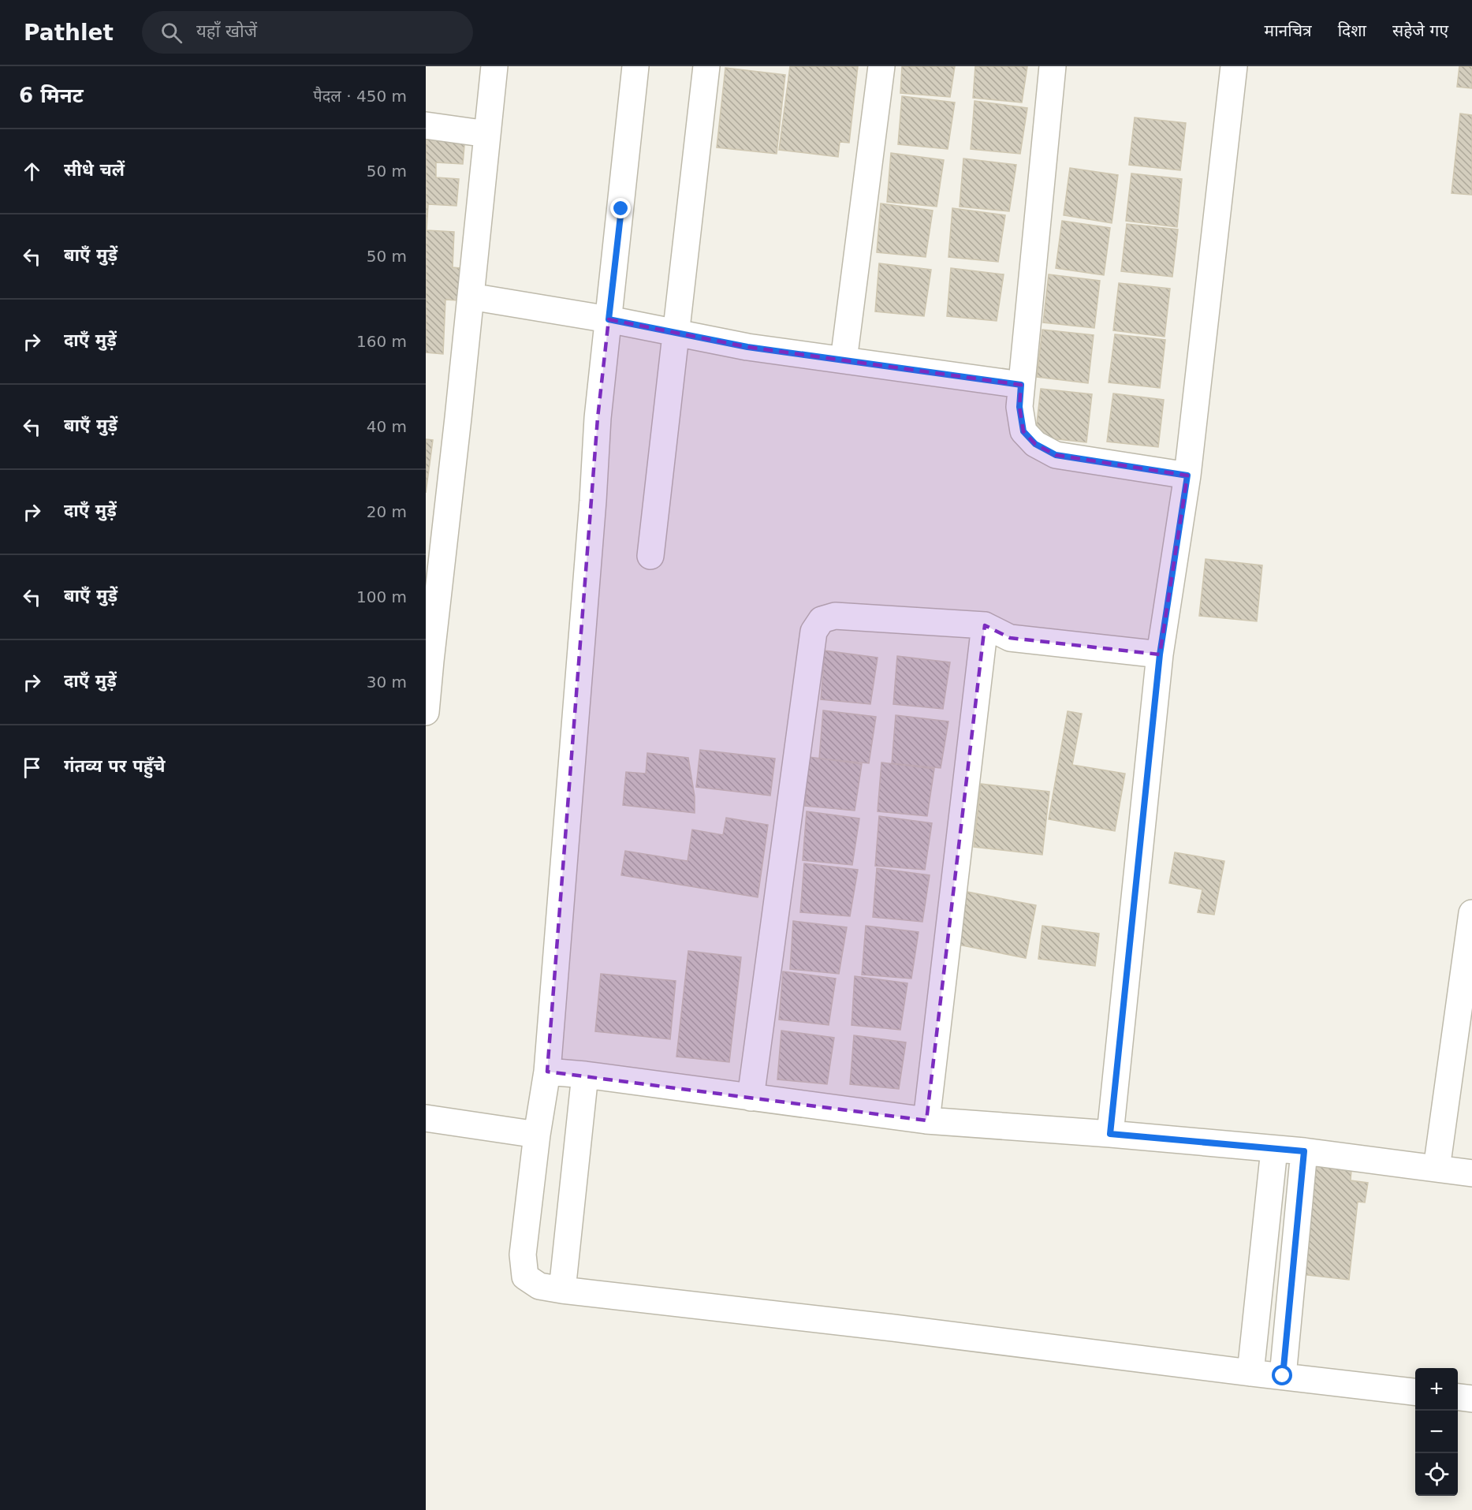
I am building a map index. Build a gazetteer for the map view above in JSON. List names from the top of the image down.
{
  "page": {
    "header": "Pathlet",
    "search": "यहाँ खोजें",
    "nav": ["मानचित्र", "दिशा", "सहेजे गए"],
    "heading": ["6 मिनट", "पैदल · 450 m"],
    "list": [
      ["सीधे चलें", "50 m"],
      ["बाएँ मुड़ें", "50 m"],
      ["दाएँ मुड़ें", "160 m"],
      ["बाएँ मुड़ें", "40 m"],
      ["दाएँ मुड़ें", "20 m"],
      ["बाएँ मुड़ें", "100 m"],
      ["दाएँ मुड़ें", "30 m"],
      "गंतव्य पर पहुँचे"
    ],
    "map_buttons": ["+", "−"]
  }
}
